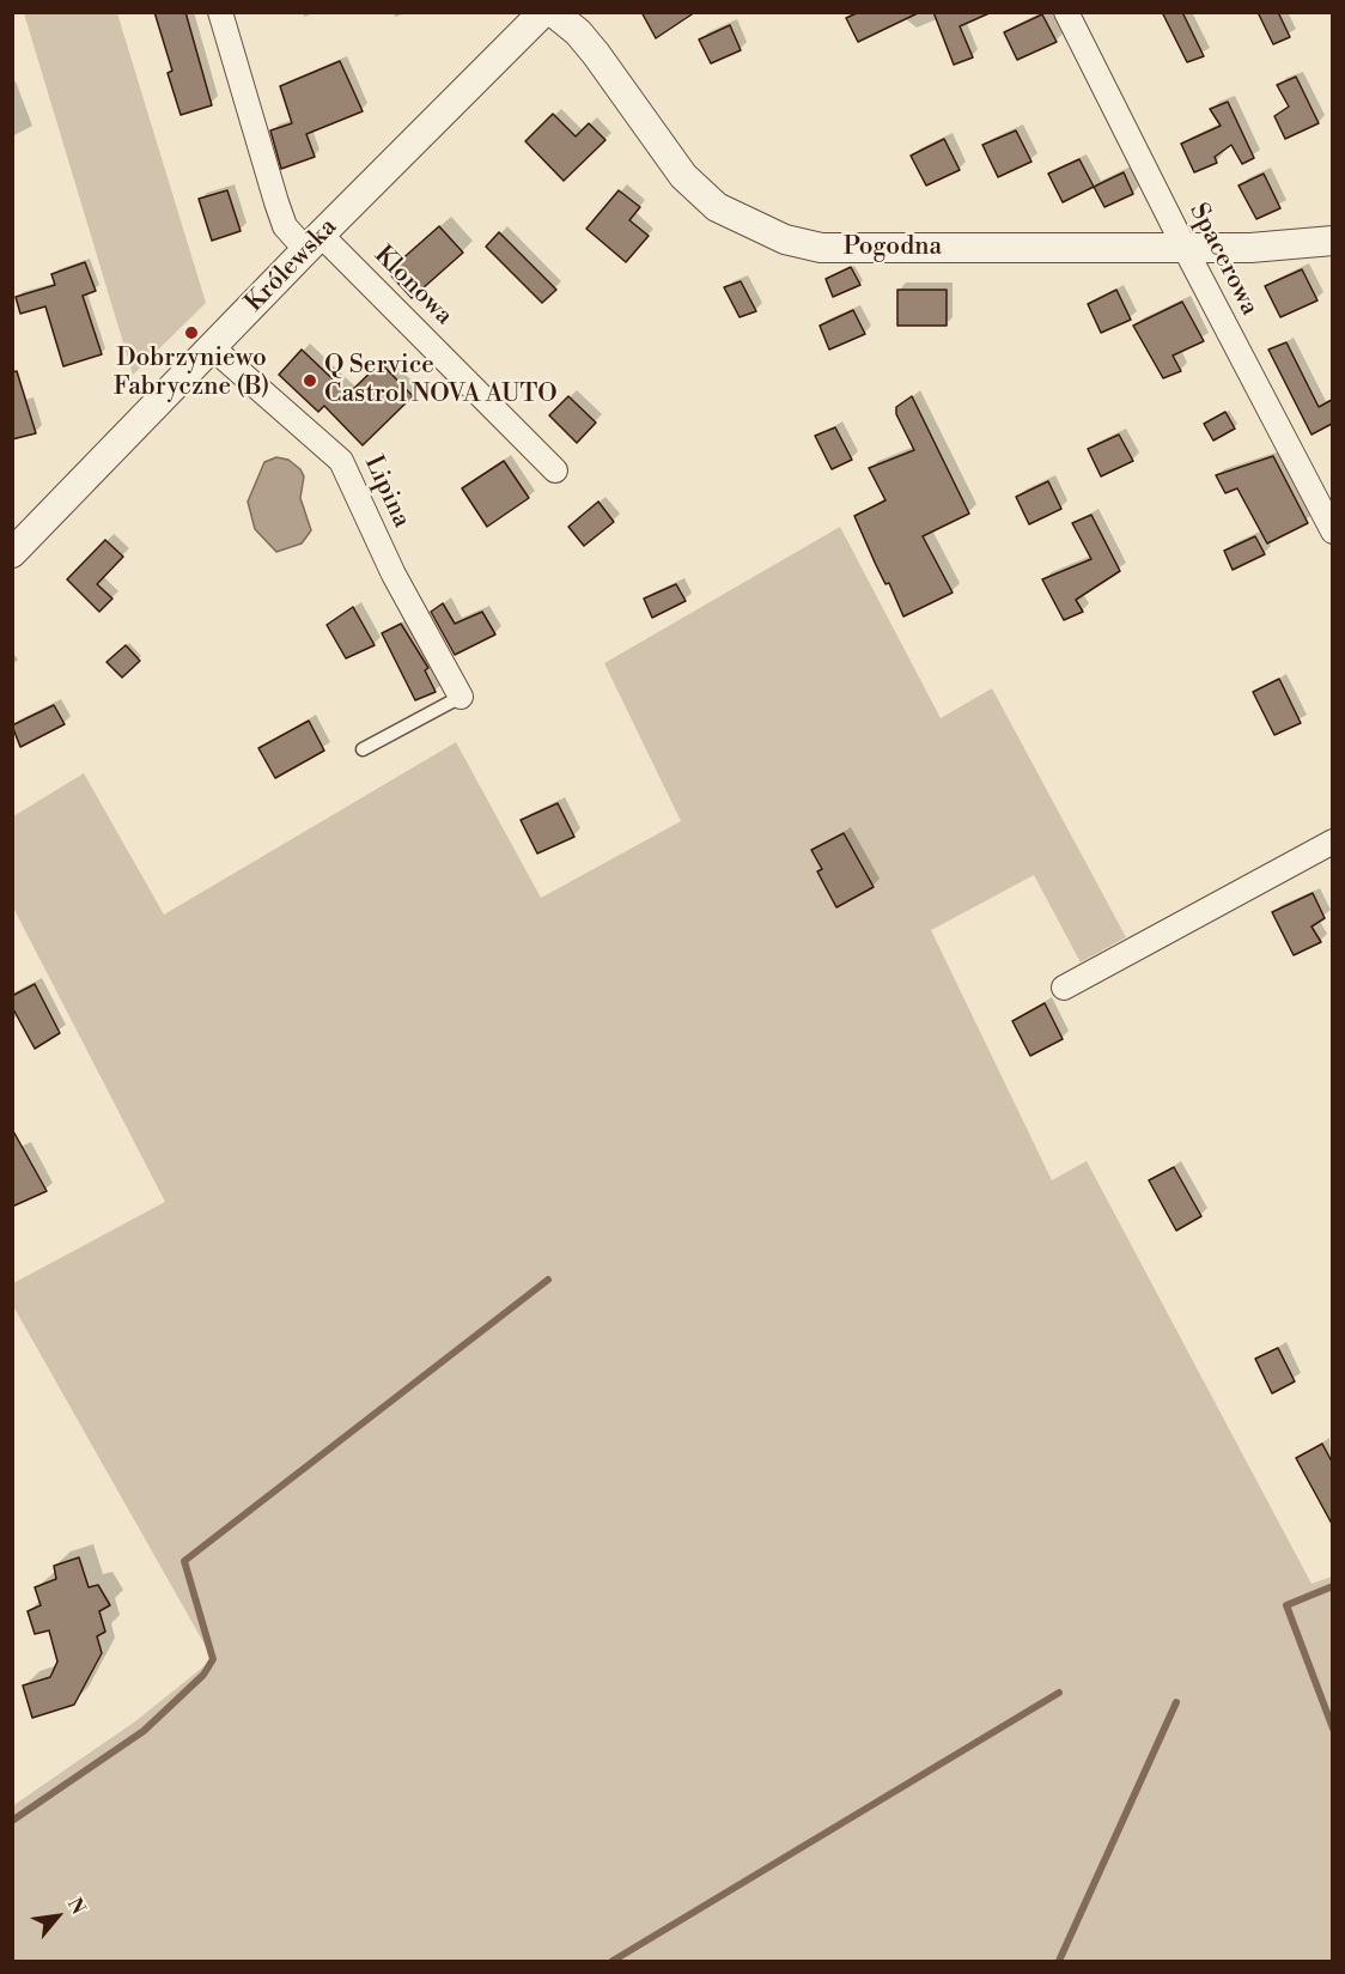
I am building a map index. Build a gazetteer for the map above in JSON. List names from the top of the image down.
{
  "streets": {
    "street": [
      "Pogodna",
      "Spacerowa",
      "Królewska",
      "Klonowa",
      "Lipina"
    ]
  },
  "crossings": [
    ["Pogodna", "Spacerowa"],
    ["Królewska", "Klonowa"],
    ["Królewska", "Lipina"]
  ],
  "places": ["Dobrzyniewo Fabryczne (B)", "Q Service Castrol NOVA AUTO"],
  "north": "top right"
}
